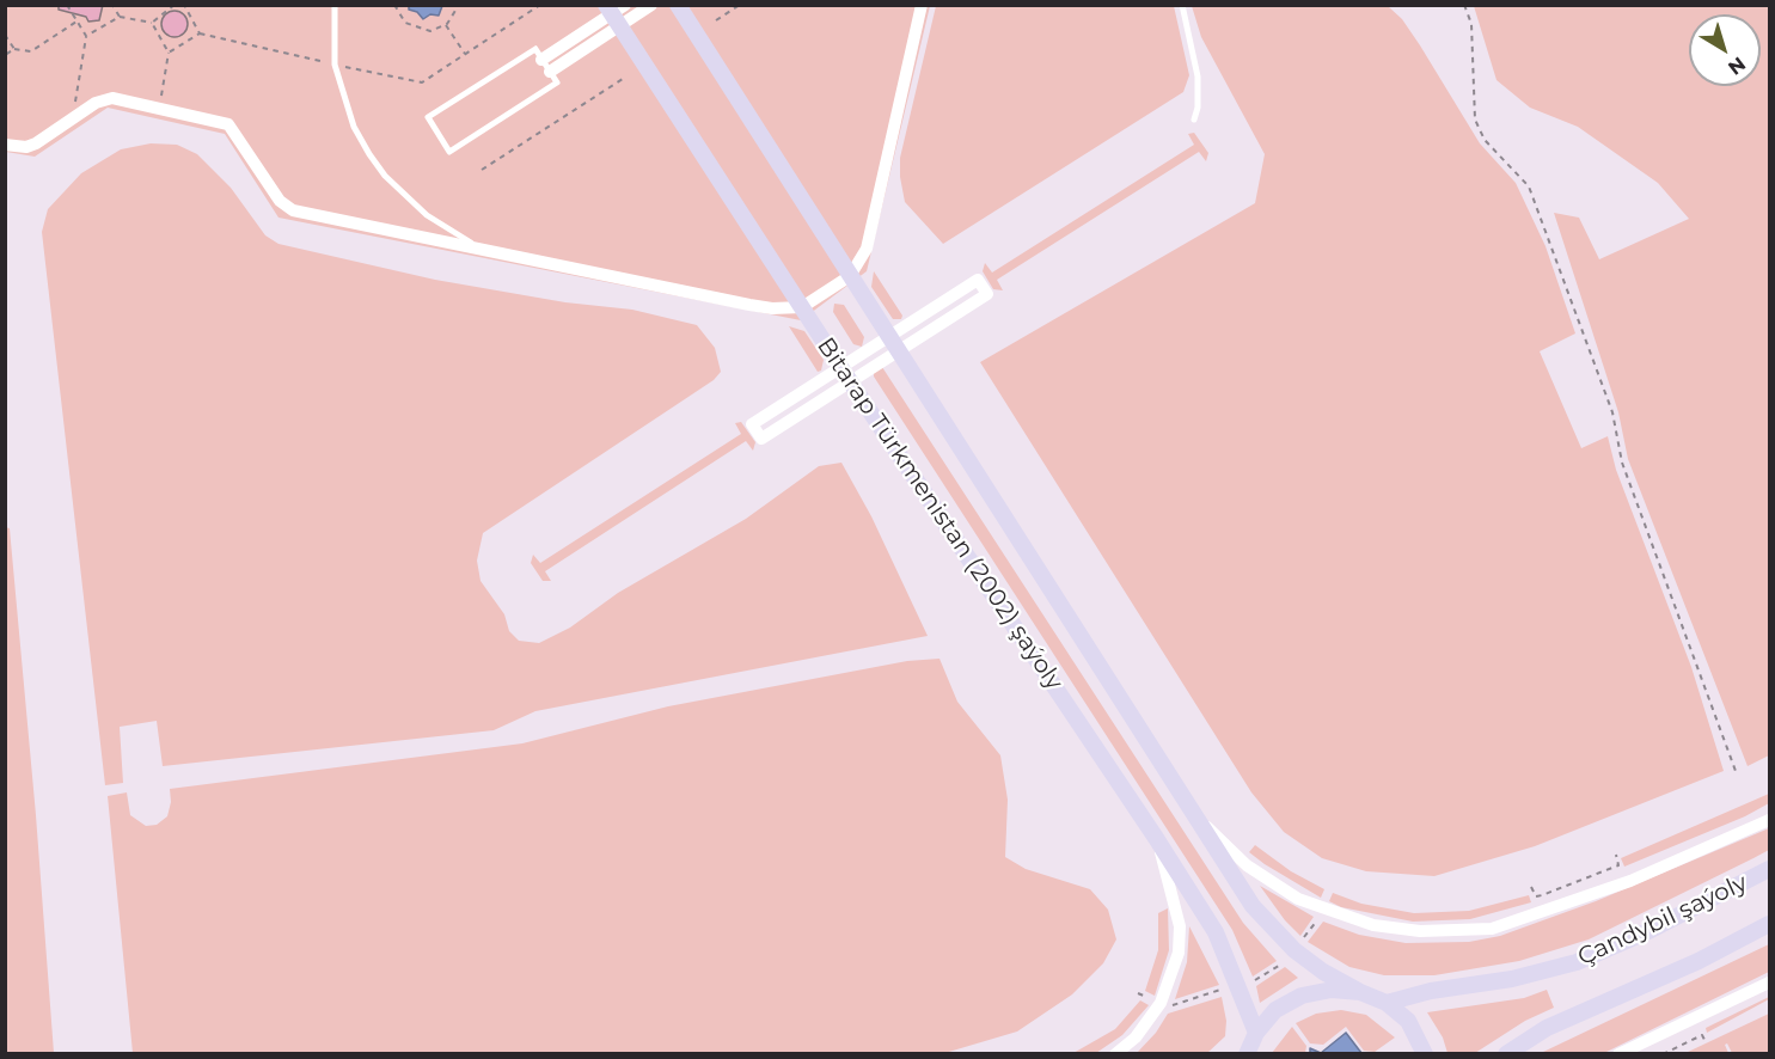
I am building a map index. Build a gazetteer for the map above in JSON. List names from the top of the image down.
{
  "streets": {
    "street": ["Bitarap Türkmenistan (2002) şaýoly", "Çandybil şaýoly"]
  },
  "north": "bottom right"
}
